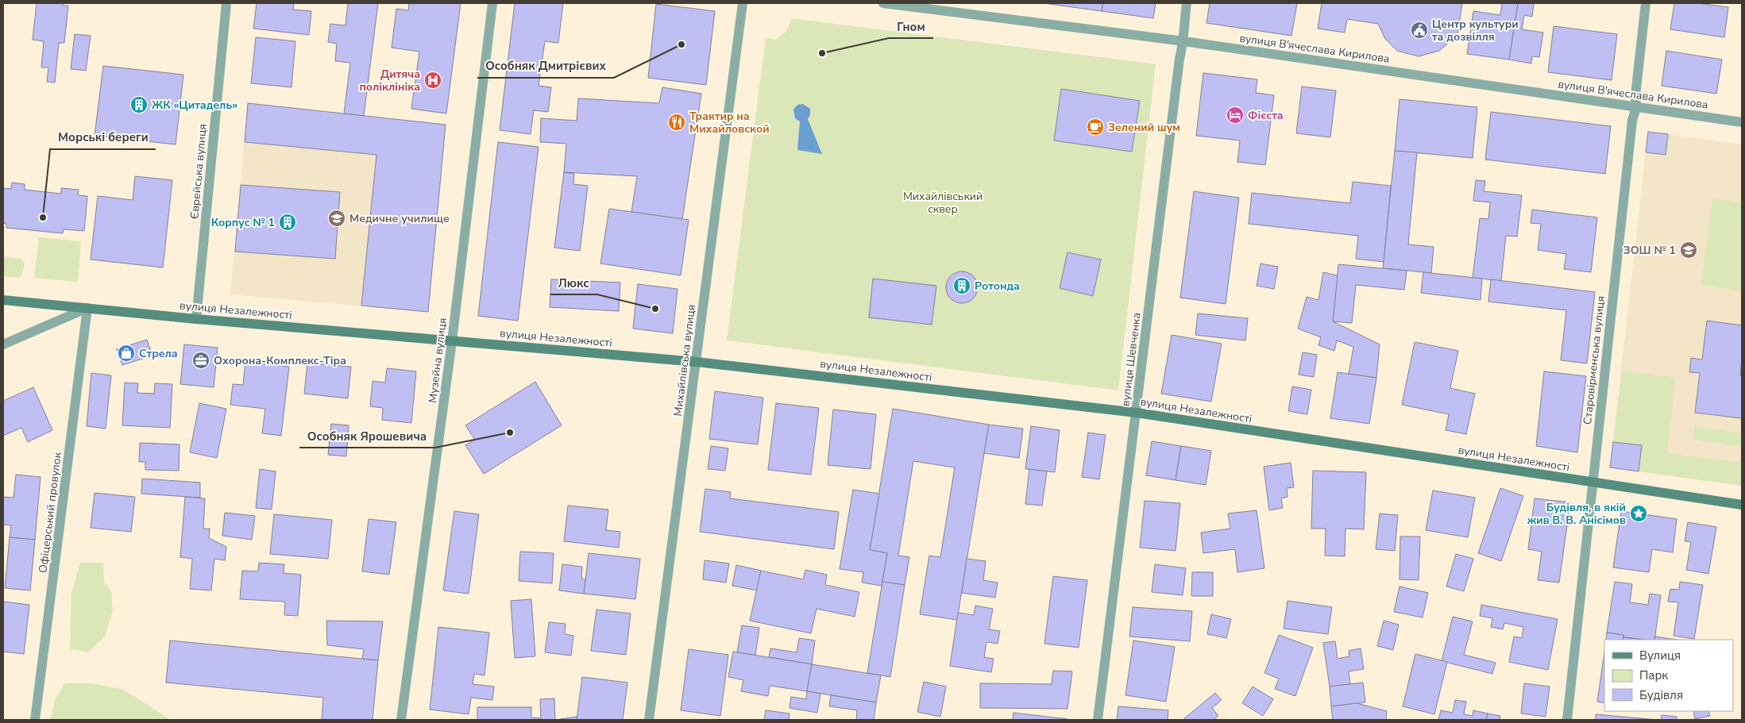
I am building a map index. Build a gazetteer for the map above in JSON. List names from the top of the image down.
{
  "streets": {
    "street": [
      "вулиця В'ячеслава Кирилова",
      "Єврейська вулиця",
      "вулиця Незалежності",
      "вулиця Шевченка",
      "Музейна вулиця",
      "Михайлівська вулиця",
      "Старовірменська вулиця",
      "Офіцерський провулок"
    ]
  },
  "crossings": [
    ["вулиця В'ячеслава Кирилова", "вулиця Шевченка"],
    ["вулиця В'ячеслава Кирилова", "Старовірменська вулиця"],
    ["Єврейська вулиця", "вулиця Незалежності"],
    ["вулиця Незалежності", "вулиця Шевченка"],
    ["вулиця Незалежності", "Музейна вулиця"],
    ["вулиця Незалежності", "Михайлівська вулиця"],
    ["вулиця Незалежності", "Старовірменська вулиця"],
    ["вулиця Незалежності", "Офіцерський провулок"]
  ],
  "parks": ["Михайлівський сквер"],
  "places": {
    "public building": ["Центр культури та дозвілля"],
    "other": [
      "Особняк Дмитрієвих",
      "Гном",
      "Морські береги",
      "Люкс",
      "Особняк Ярошевича"
    ],
    "hospital": ["Дитяча поліклініка"],
    "building": ["ЖК «Цитадель»", "Корпус № 1", "Ротонда"],
    "hotel": ["Фієста"],
    "restaurant": ["Трактир на Михайловской"],
    "cafe": ["Зелений шум"],
    "school or university": ["Медичне училище", "ЗОШ № 1"],
    "shop": ["Стрела"],
    "office": ["Охорона-Комплекс-Тіра"],
    "place": ["Будівля, в якій жив В. В. Анісімов"]
  },
  "legend": ["Вулиця", "Парк", "Будівля"]
}
